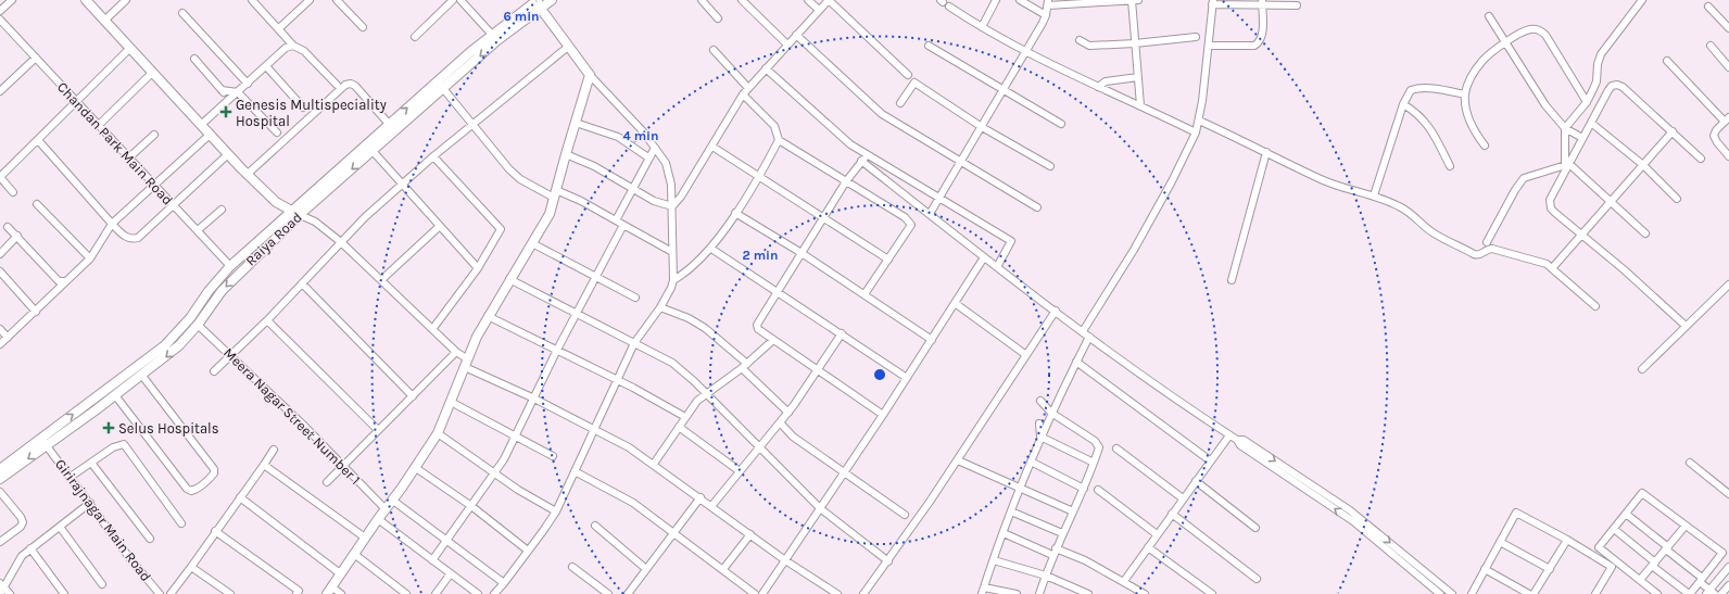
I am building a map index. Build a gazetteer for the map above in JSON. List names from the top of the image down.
{
  "streets": {
    "street": [
      "Chandan Park Main Road",
      "Raiya Road",
      "Meera Nagar Street Number 1",
      "Girirajnagar Main Road"
    ]
  },
  "crossings": [
    ["Chandan Park Main Road", "Raiya Road"],
    ["Raiya Road", "Meera Nagar Street Number 1"],
    ["Raiya Road", "Girirajnagar Main Road"]
  ],
  "places": {
    "health": ["Genesis Multispeciality Hospital", "Selus Hospitals"]
  },
  "rings": ["6 min", "4 min", "2 min"]
}
